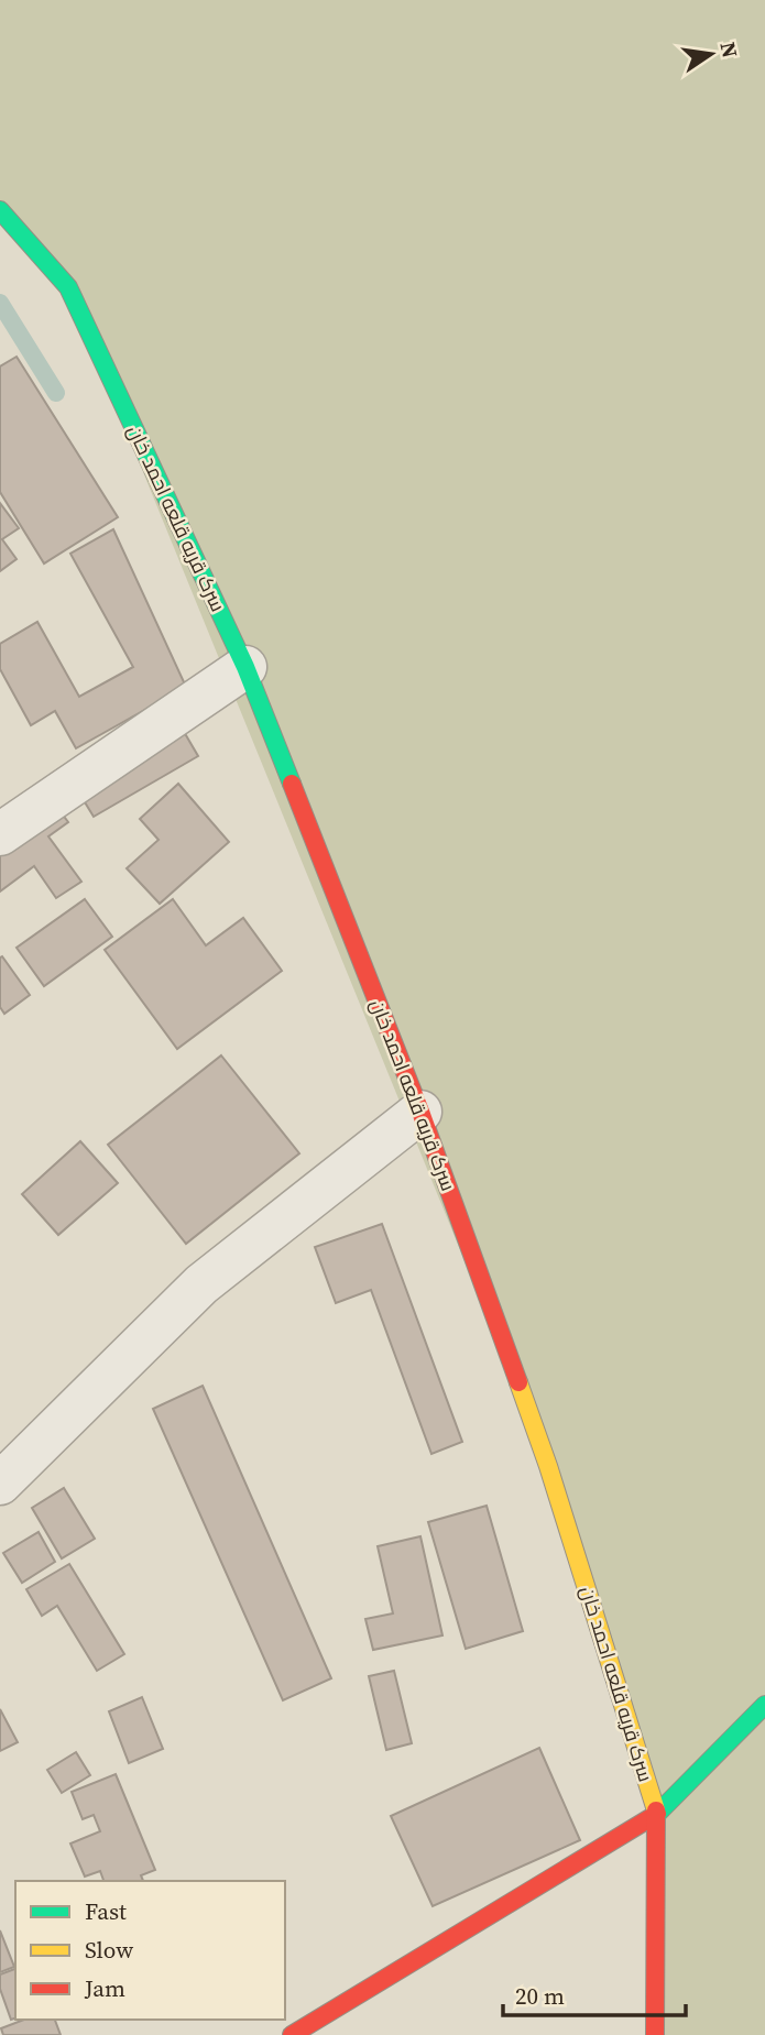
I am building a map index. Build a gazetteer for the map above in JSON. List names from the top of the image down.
{
  "streets": {
    "street": ["سرک قریه قلعه احمد خان"]
  },
  "legend": ["Fast", "Slow", "Jam"],
  "scale_bar": "20 m",
  "north": "right"
}
